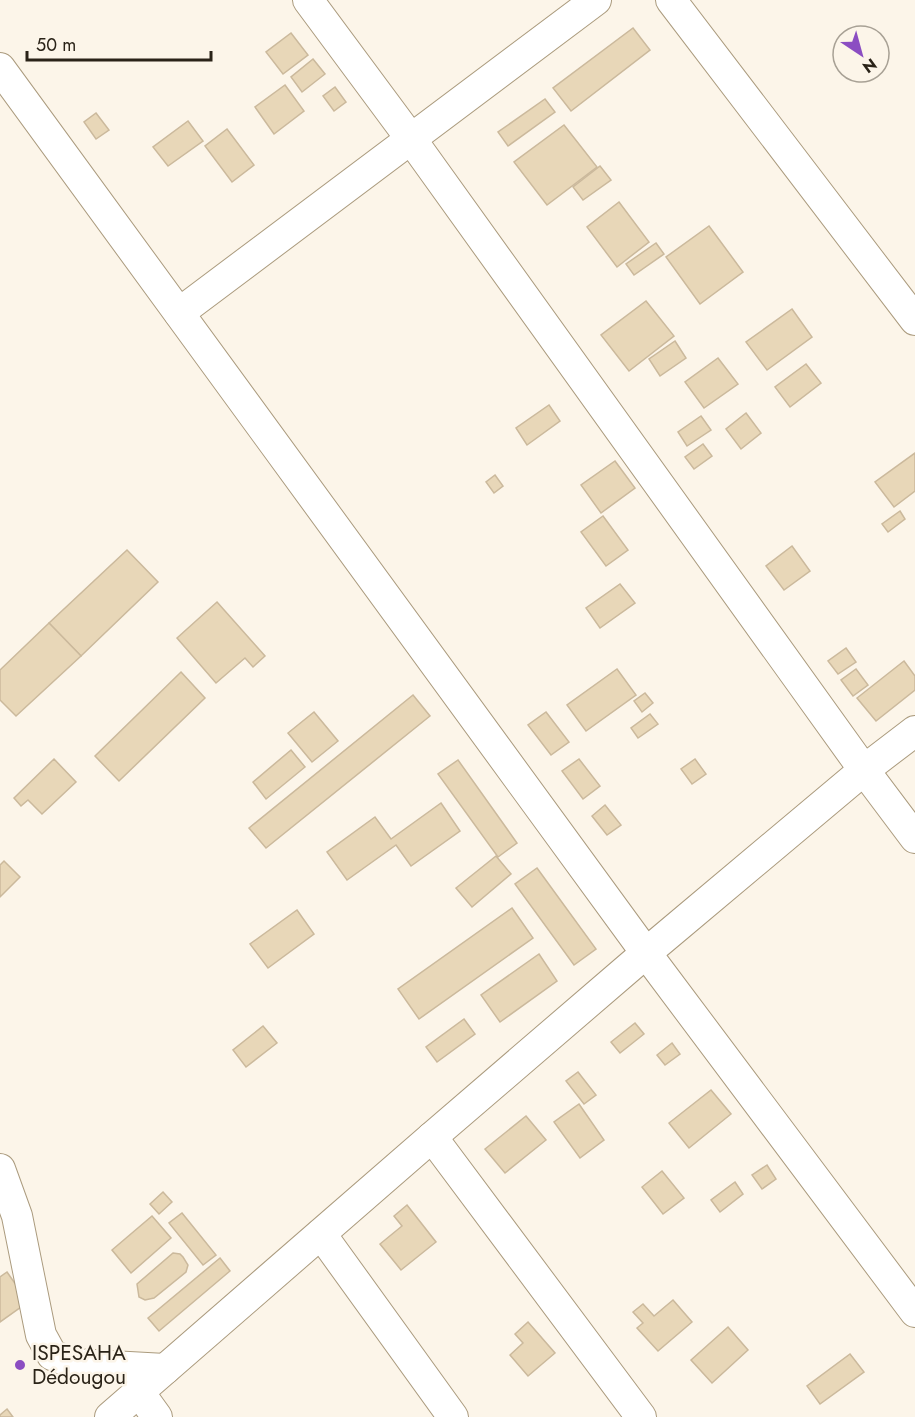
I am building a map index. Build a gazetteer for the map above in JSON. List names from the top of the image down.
{
  "places": ["ISPESAHA Dédougou"],
  "scale_bar": "50 m",
  "north": "bottom right"
}
